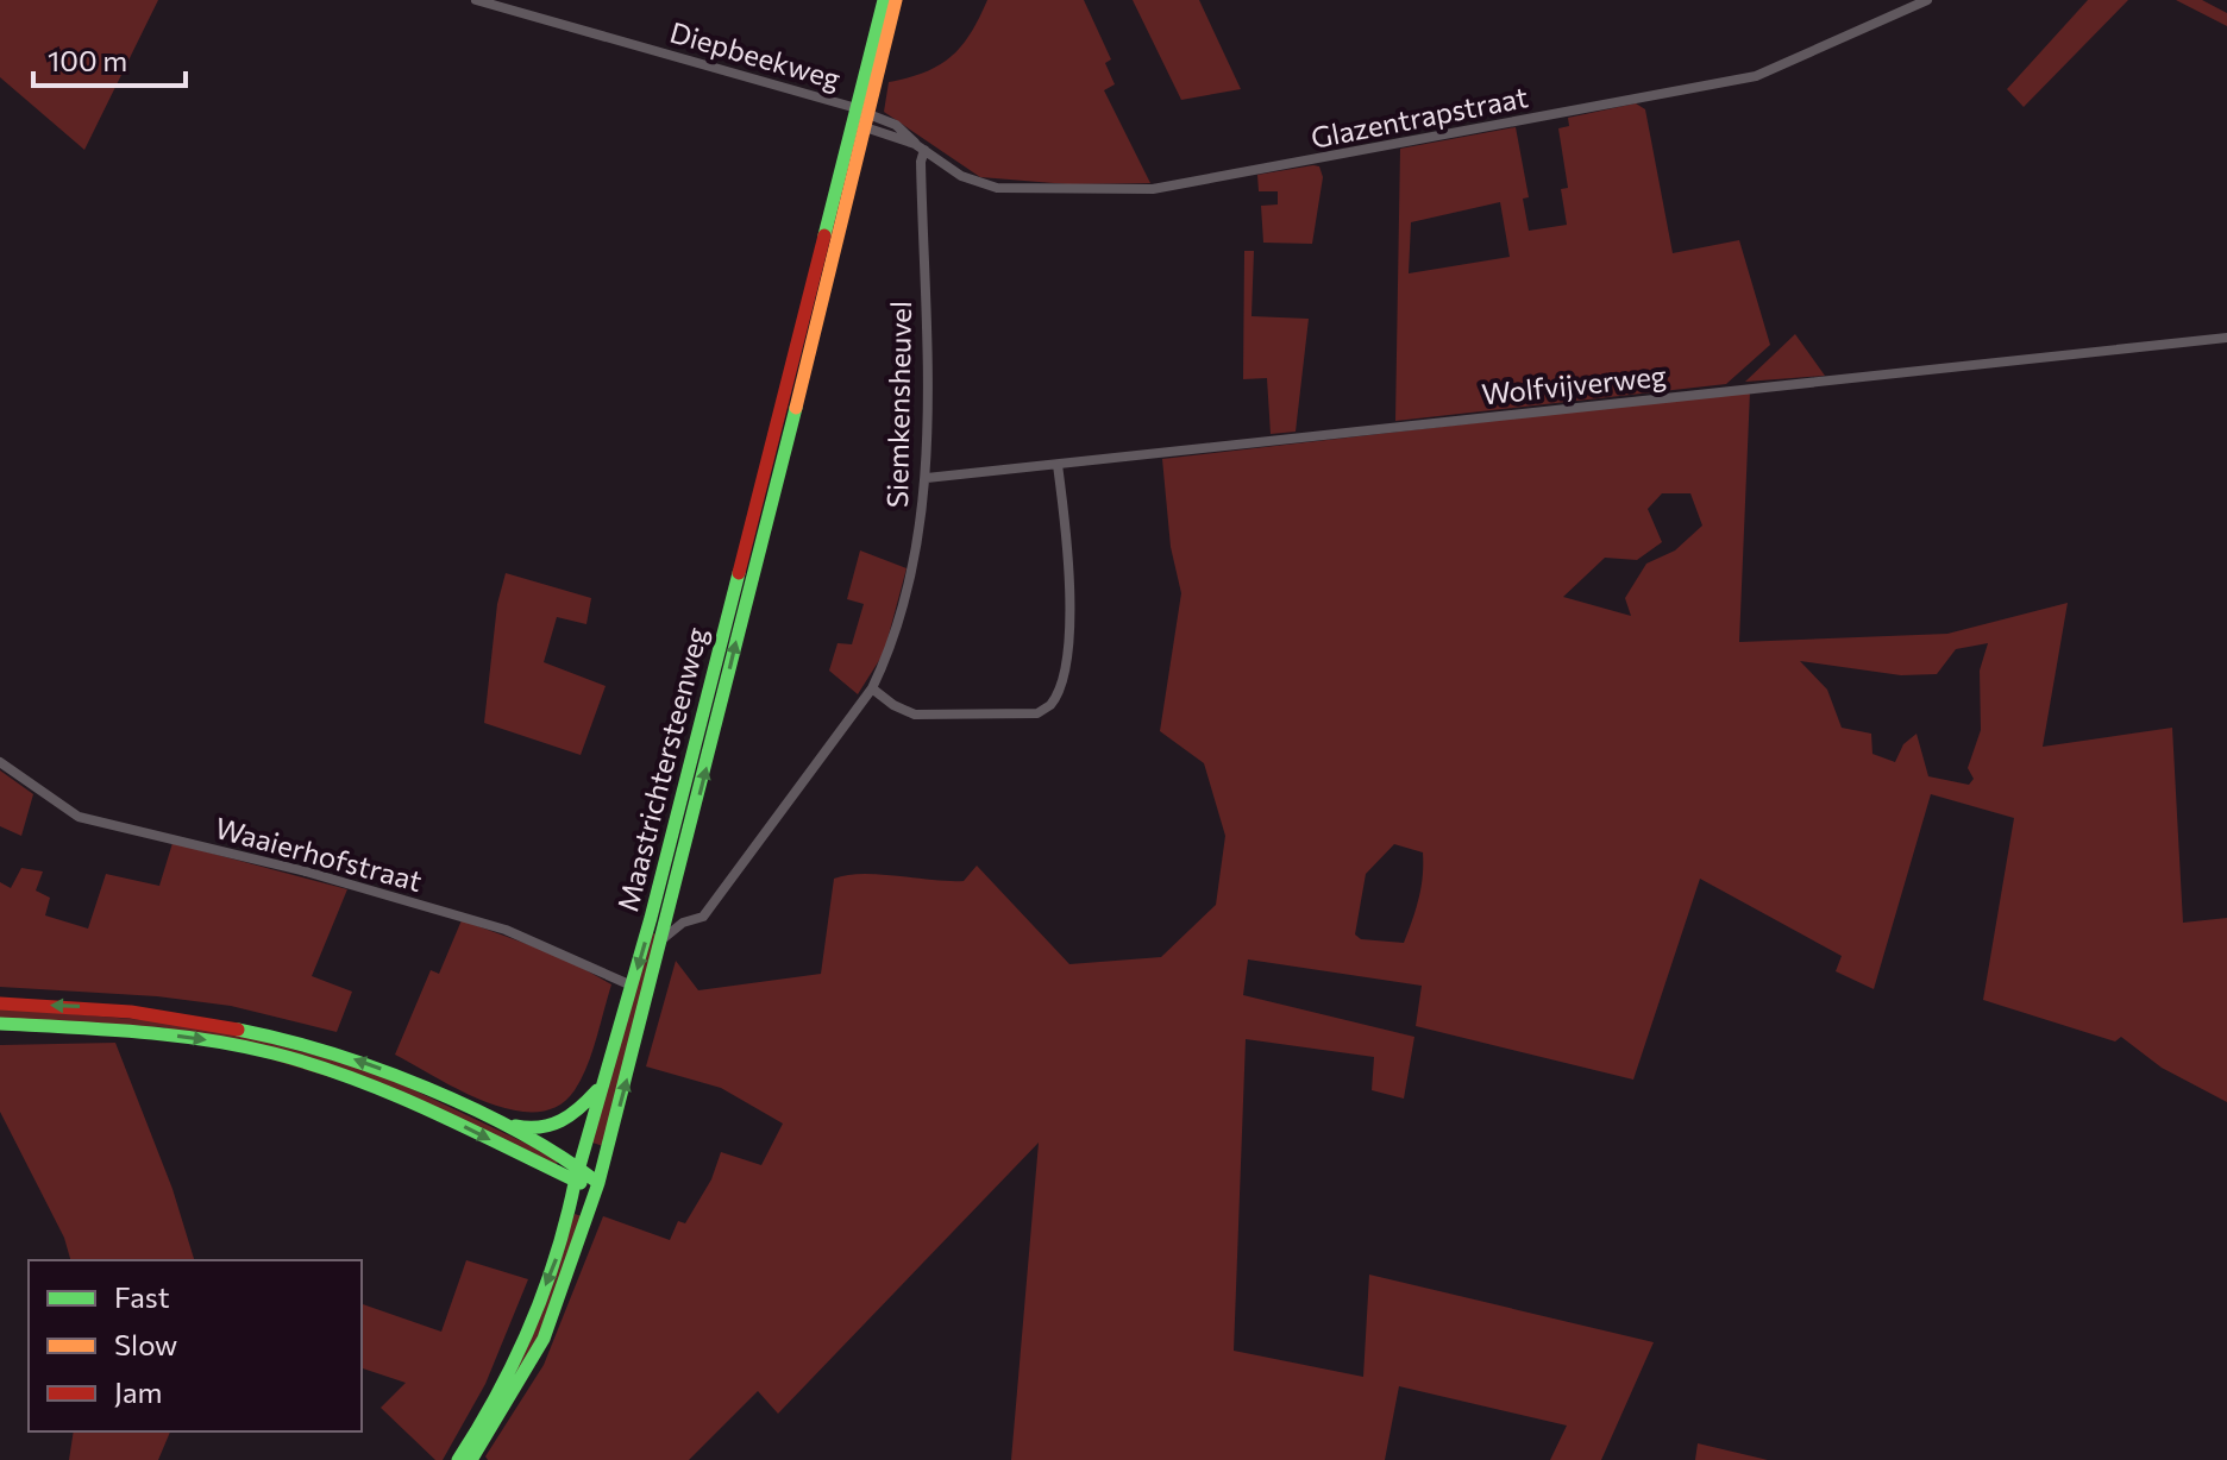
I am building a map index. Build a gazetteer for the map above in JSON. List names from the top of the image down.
{
  "streets": {
    "main road": ["Maastrichtersteenweg"],
    "street": [
      "Diepbeekweg",
      "Glazentrapstraat",
      "Wolfvijverweg",
      "Siemkensheuvel",
      "Waaierhofstraat"
    ]
  },
  "crossings": [
    ["Diepbeekweg", "Glazentrapstraat"],
    ["Diepbeekweg", "Maastrichtersteenweg"],
    ["Glazentrapstraat", "Siemkensheuvel"],
    ["Glazentrapstraat", "Maastrichtersteenweg"],
    ["Wolfvijverweg", "Siemkensheuvel"],
    ["Siemkensheuvel", "Maastrichtersteenweg"],
    ["Maastrichtersteenweg", "Waaierhofstraat"]
  ],
  "legend": ["Fast", "Slow", "Jam"],
  "scale_bar": "100 m"
}
